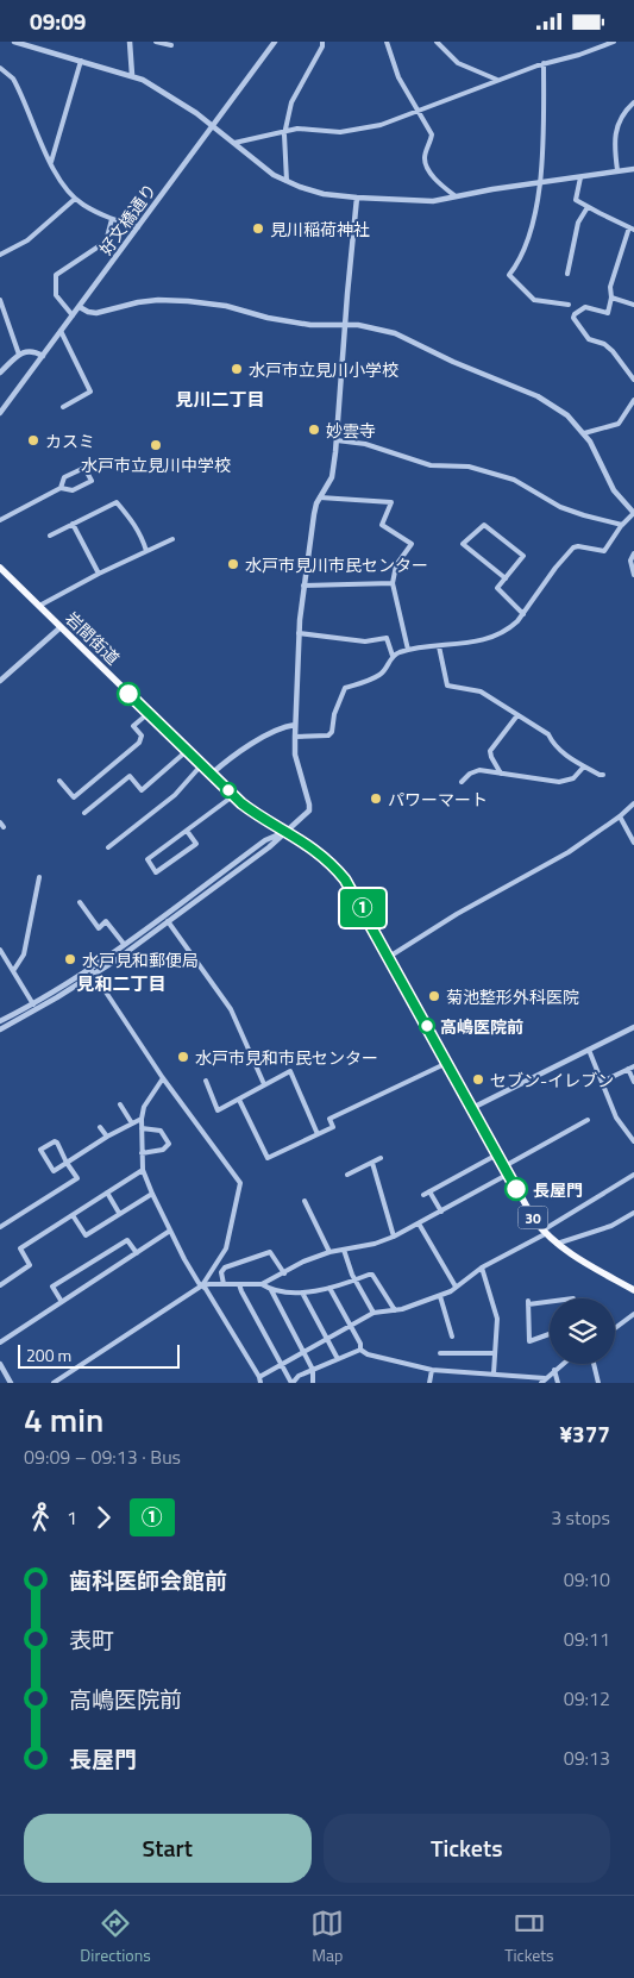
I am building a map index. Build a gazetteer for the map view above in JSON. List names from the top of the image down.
{
  "streets": {
    "main road": ["岩間街道", "30"],
    "street": ["好文橋通り"]
  },
  "districts": ["見川二丁目", "見和二丁目"],
  "places": [
    "見川稲荷神社",
    "水戸市立見川小学校",
    "妙雲寺",
    "カスミ",
    "水戸市立見川中学校",
    "水戸市見川市民センター",
    "パワーマート",
    "水戸見和郵便局",
    "菊池整形外科医院",
    "高嶋医院前",
    "水戸市見和市民センター",
    "セブン-イレブン",
    "長屋門"
  ],
  "lines": ["bus line ①"],
  "scale_bar": "200 m",
  "page": {
    "status": "09:09",
    "on_map": "①",
    "scale": "200 m",
    "heading": ["4 min", "09:09 – 09:13 · Bus", "¥377"],
    "legs": ["1", "①", "3 stops"],
    "list": [
      {
        "name": "歯科医師会館前",
        "value": "09:10"
      },
      {
        "name": "表町",
        "value": "09:11"
      },
      {
        "name": "高嶋医院前",
        "value": "09:12"
      },
      {
        "name": "長屋門",
        "value": "09:13"
      }
    ],
    "buttons": ["Start", "Tickets"],
    "tabs": ["Directions", "Map", "Tickets"]
  }
}
